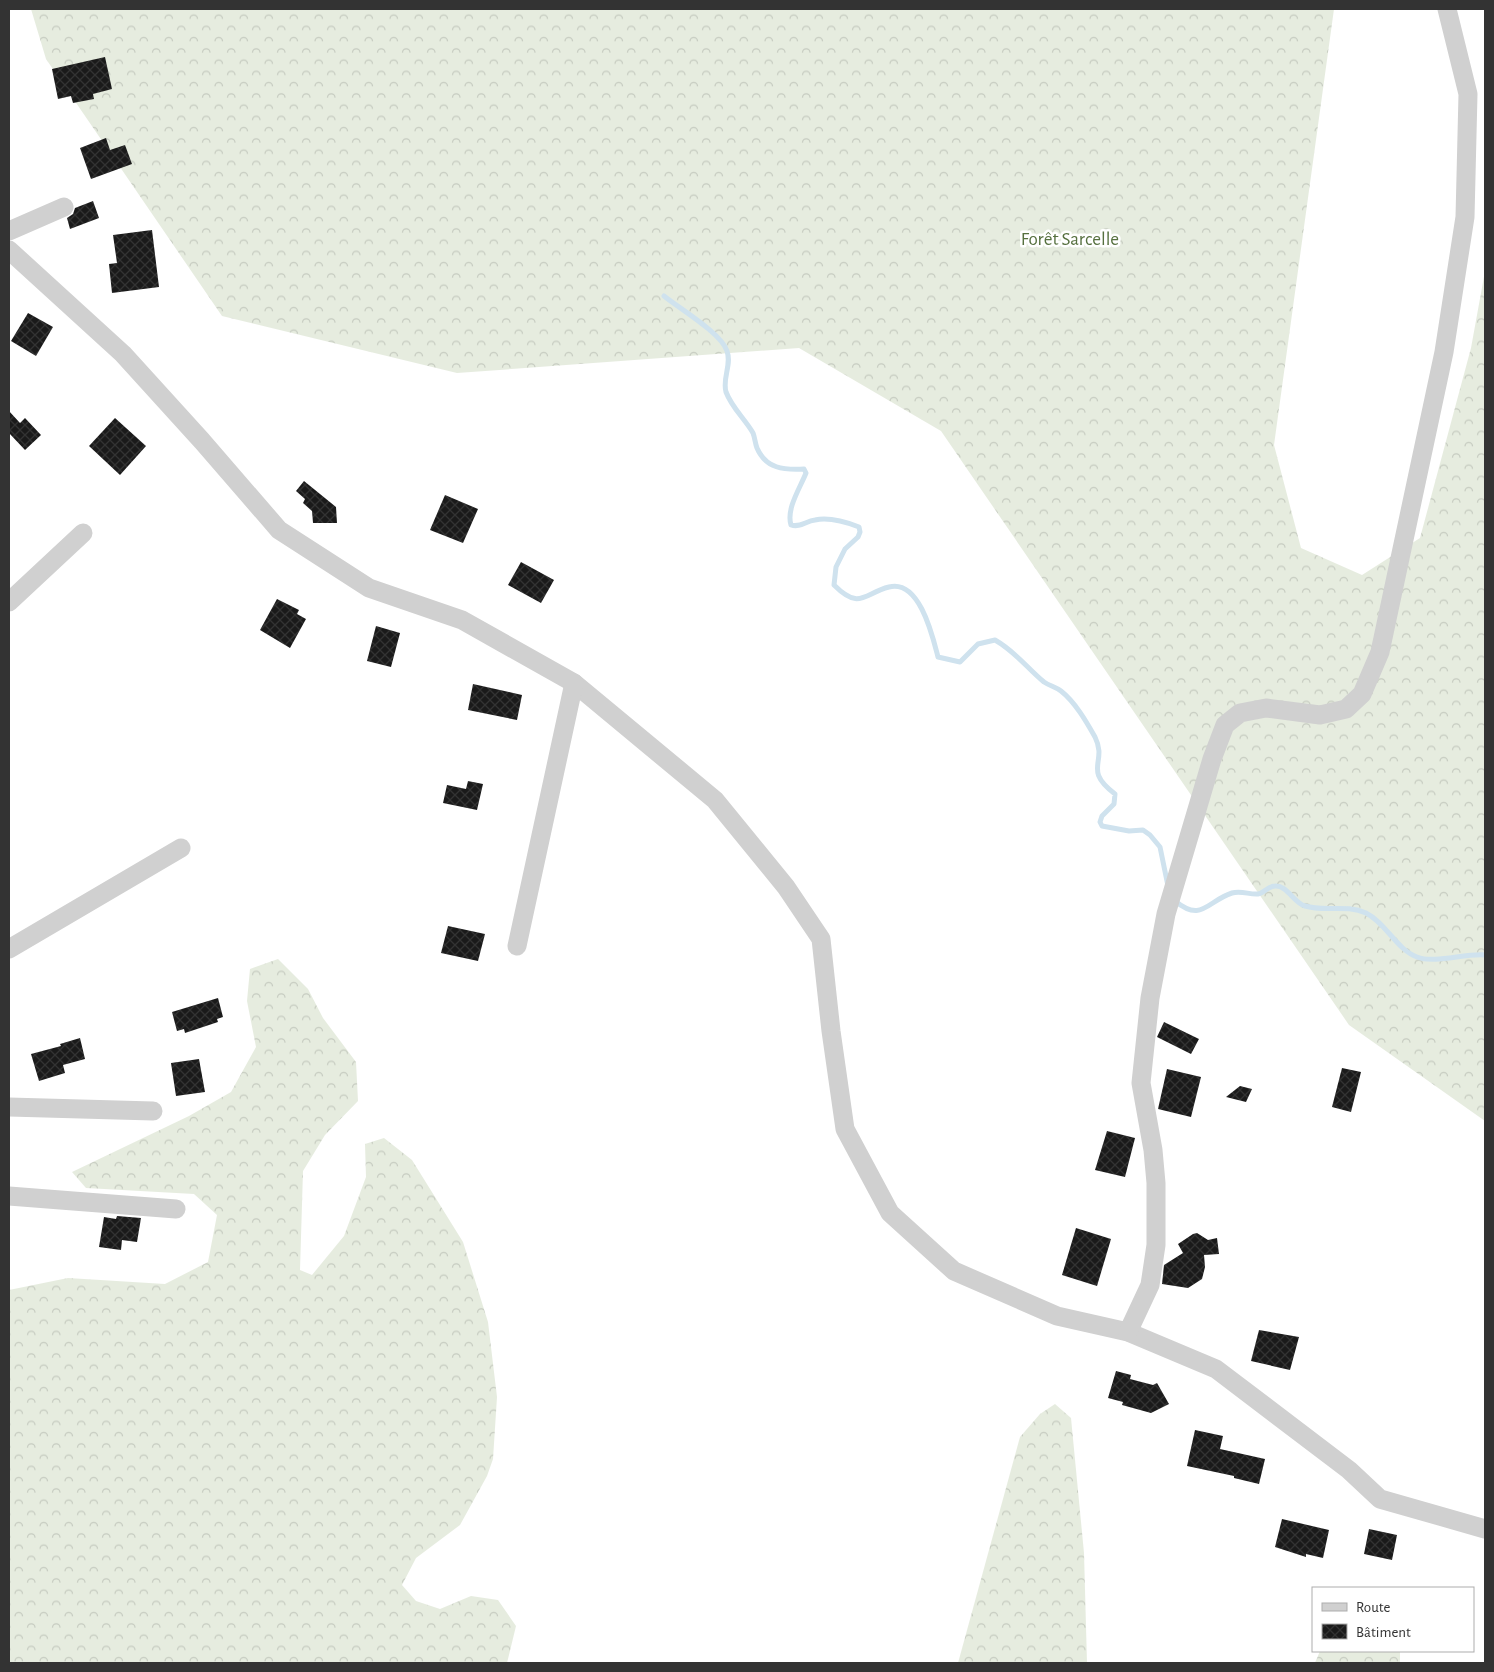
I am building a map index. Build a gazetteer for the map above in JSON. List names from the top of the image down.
{
  "parks": ["Forêt Sarcelle"],
  "legend": ["Route", "Bâtiment"]
}
